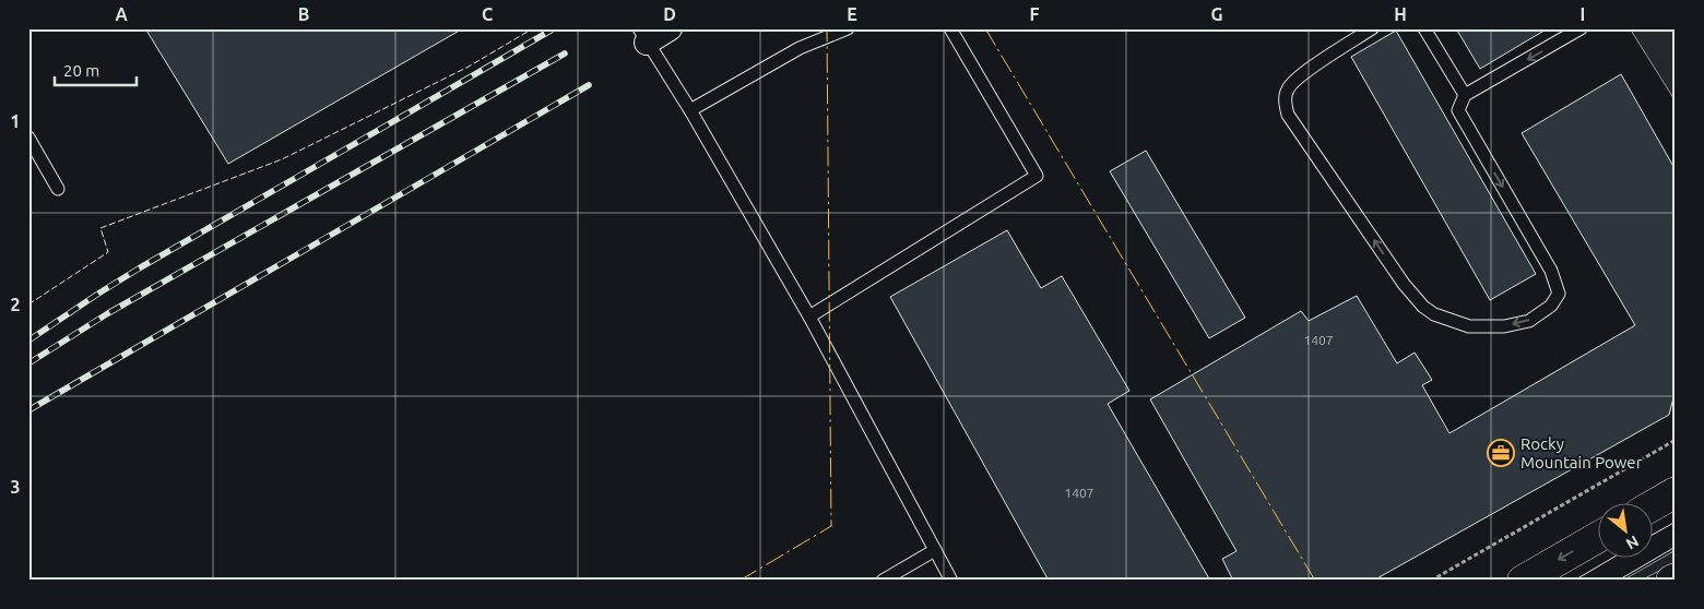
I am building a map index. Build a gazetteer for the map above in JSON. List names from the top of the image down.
{
  "places": {
    "office": ["Rocky Mountain Power"]
  },
  "house_numbers": ["1407", "1407"],
  "scale_bar": "20 m",
  "north": "bottom right",
  "grid": {
    "columns": [
      "A",
      "B",
      "C",
      "D",
      "E",
      "F",
      "G",
      "H",
      "I"
    ],
    "rows": ["1", "2", "3"]
  }
}
